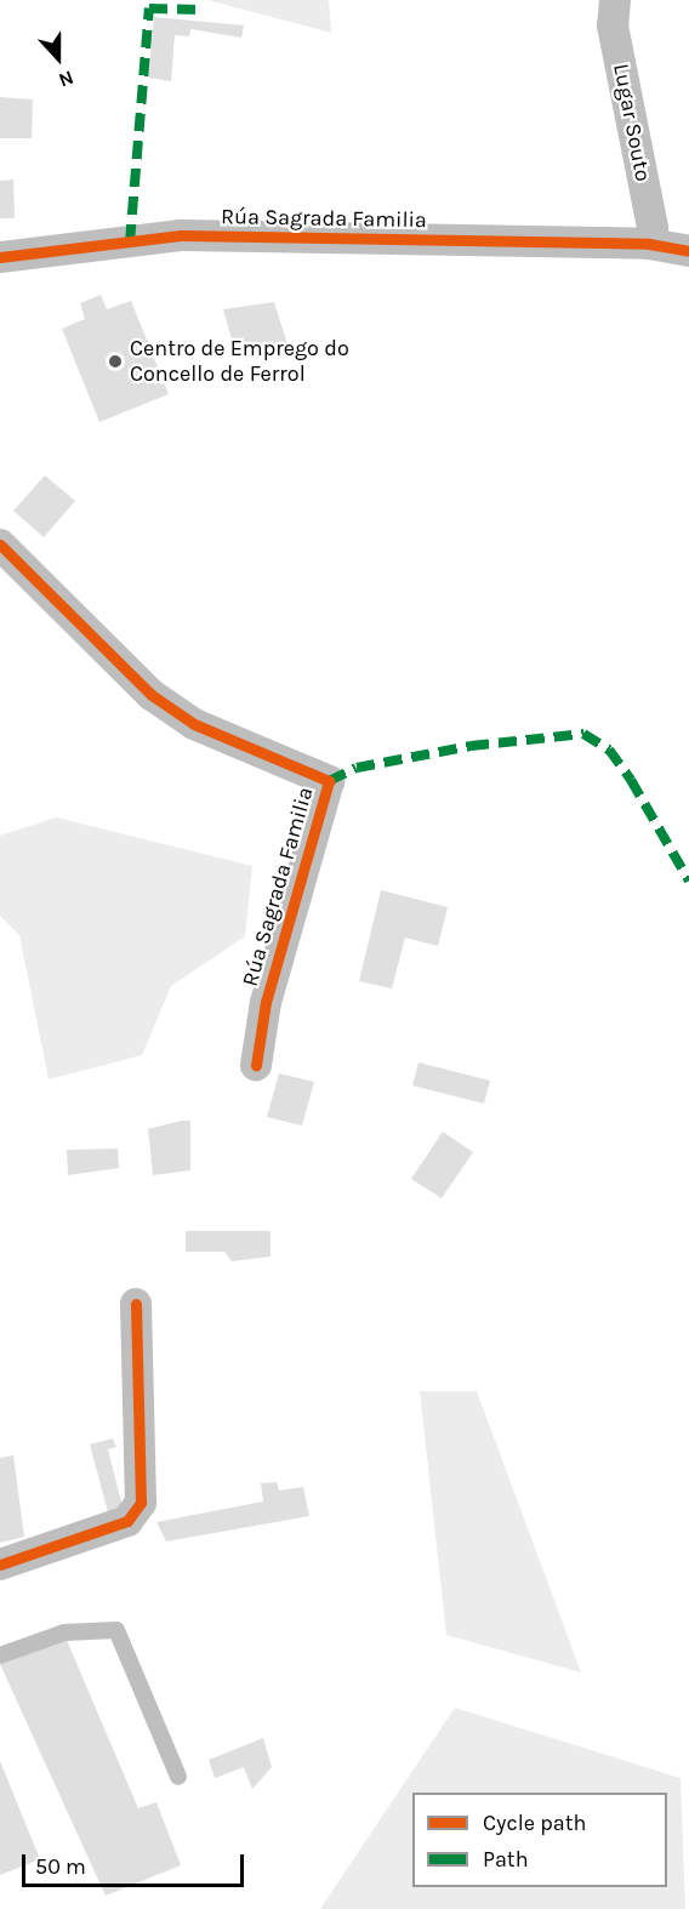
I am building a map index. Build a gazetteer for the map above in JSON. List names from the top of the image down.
{
  "streets": {
    "street": ["Lugar Souto", "Rúa Sagrada Familia"]
  },
  "crossings": [
    ["Lugar Souto", "Rúa Sagrada Familia"]
  ],
  "places": ["Centro de Emprego do Concello de Ferrol"],
  "legend": ["Cycle path", "Path"],
  "scale_bar": "50 m",
  "north": "bottom"
}
